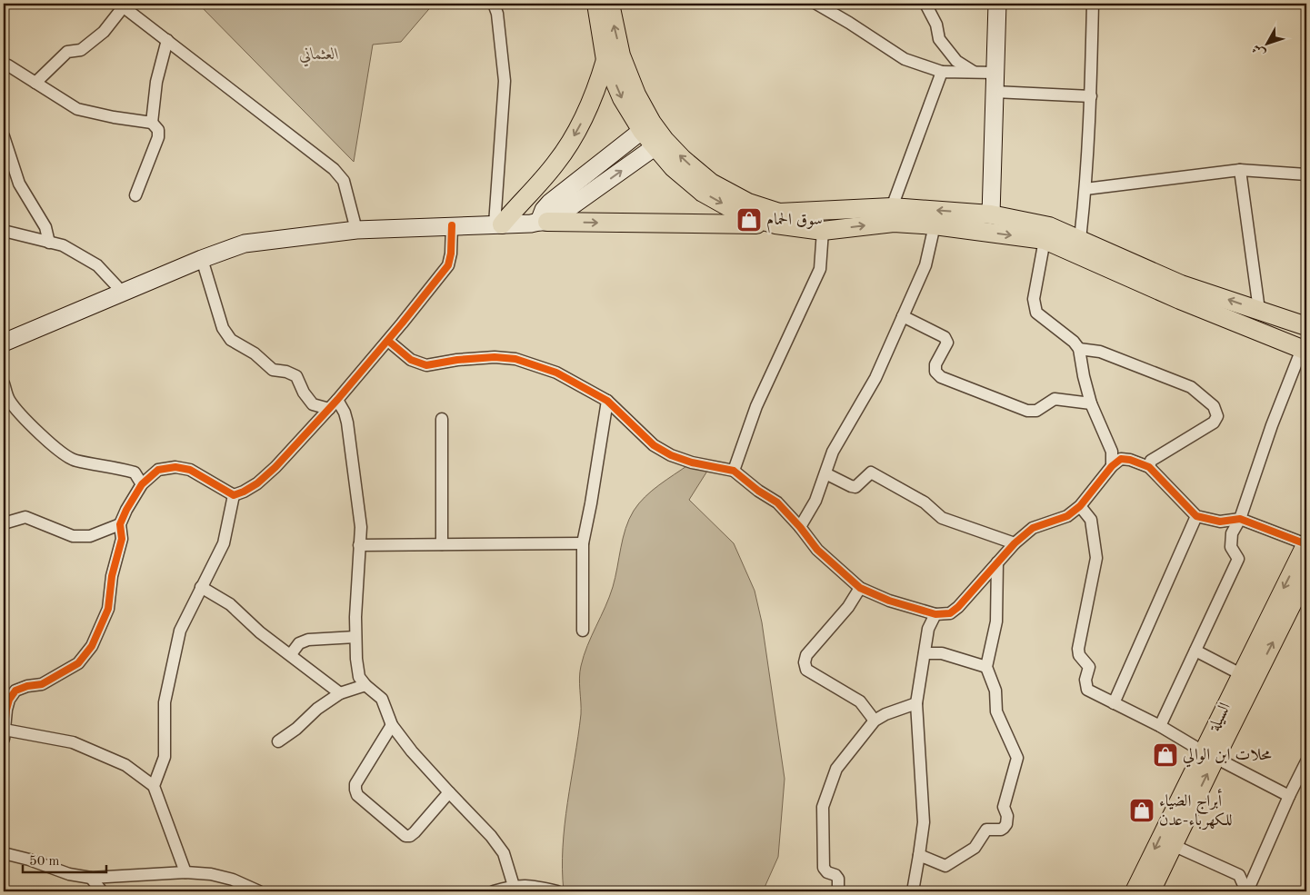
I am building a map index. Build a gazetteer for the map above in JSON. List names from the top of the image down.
{
  "streets": {
    "main road": ["السيلة"]
  },
  "parks": ["العثماني"],
  "places": {
    "shop": ["سوق الحمام", "محلات ابن الوالي", "أبراج الضياء للكهرباء-عدن"]
  },
  "scale_bar": "50 m",
  "north": "bottom left"
}
